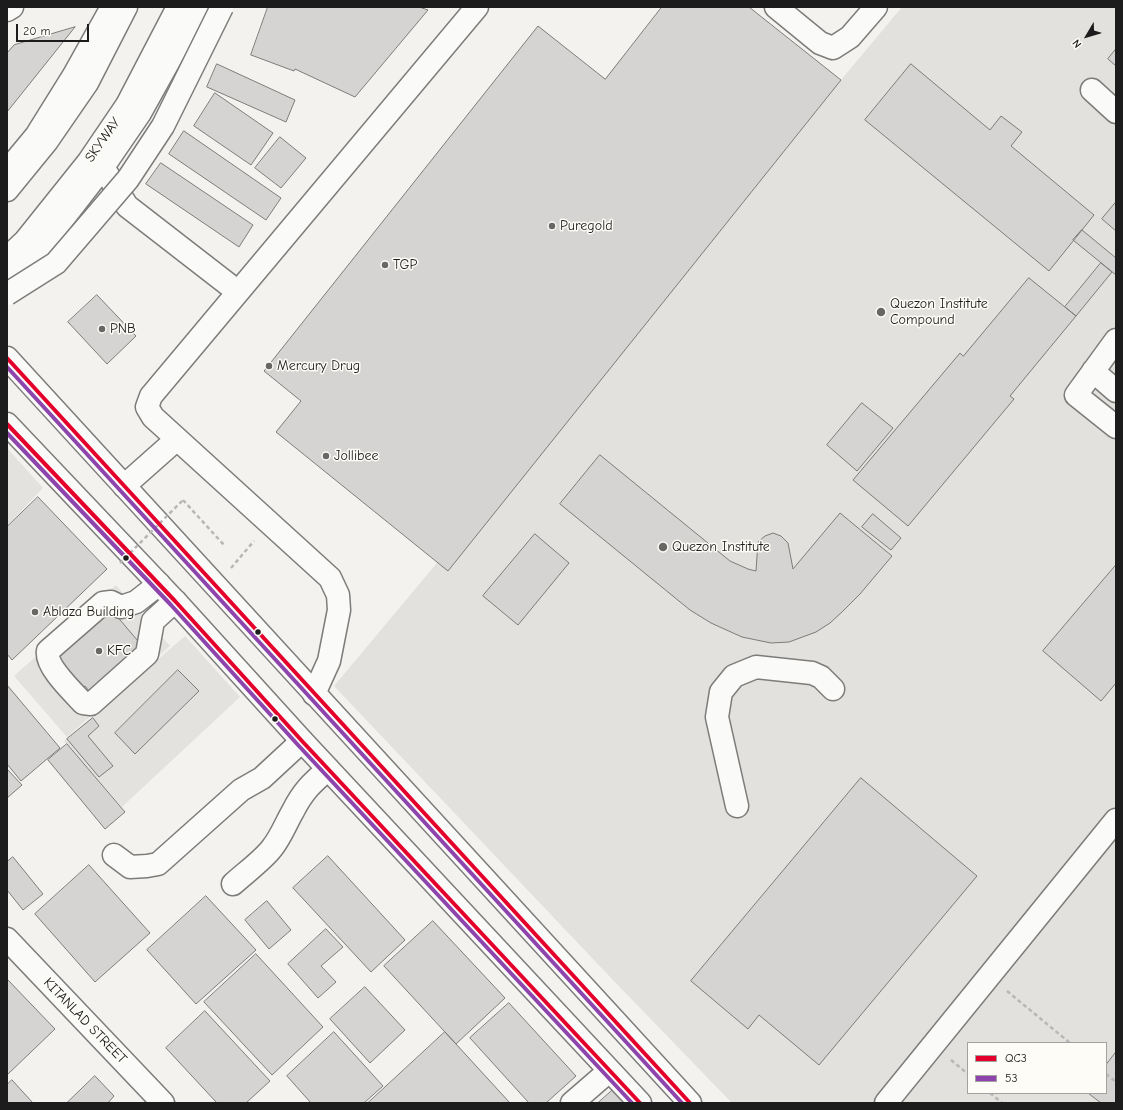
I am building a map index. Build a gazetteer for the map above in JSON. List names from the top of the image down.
{
  "streets": {
    "main road": ["SKYWAY", "KITANLAD STREET"]
  },
  "places": [
    "Puregold",
    "TGP",
    "Quezon Institute Compound",
    "PNB",
    "Mercury Drug",
    "Jollibee",
    "Quezon Institute",
    "Ablaza Building",
    "KFC"
  ],
  "lines": ["transit line QC3", "transit line 53"],
  "legend": ["QC3", "53"],
  "scale_bar": "20 m",
  "north": "bottom left"
}
